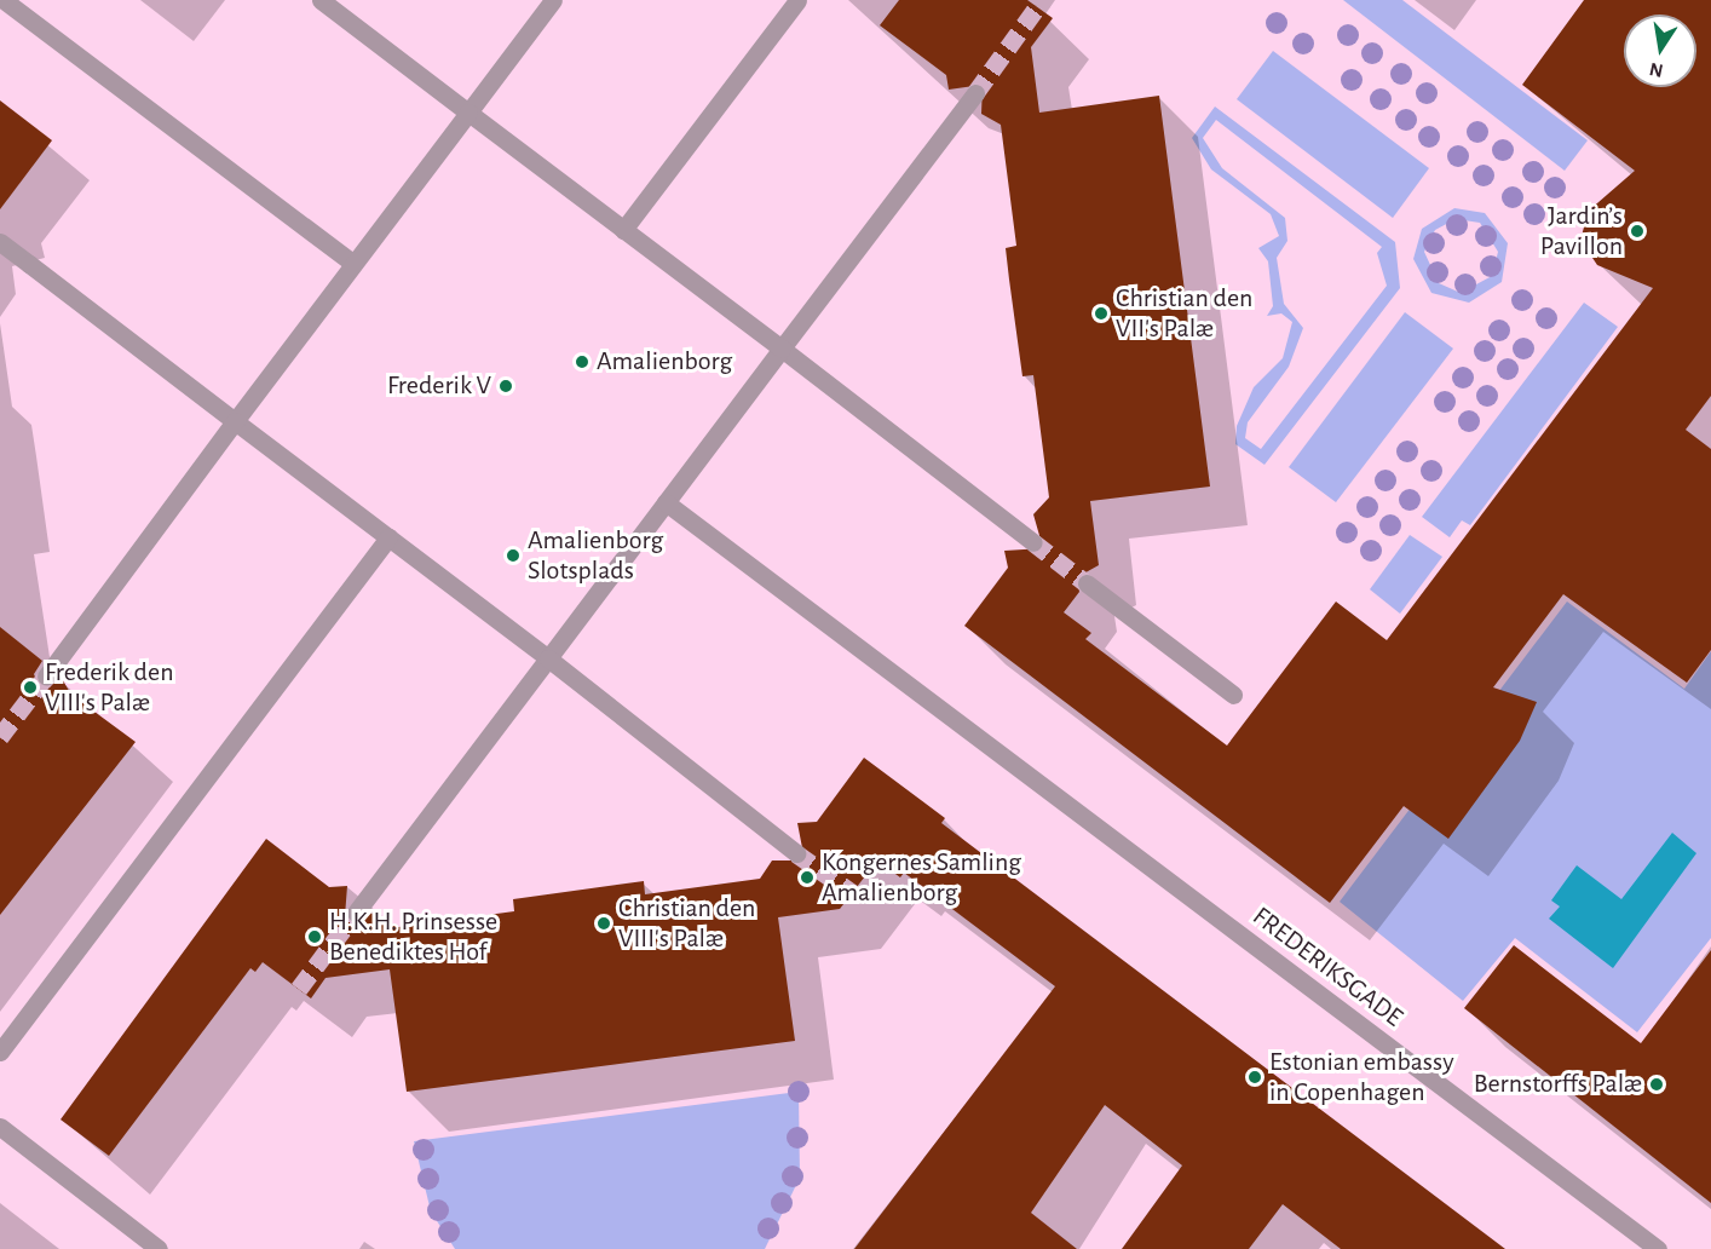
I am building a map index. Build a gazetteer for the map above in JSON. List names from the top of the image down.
{
  "streets": {
    "street": ["FREDERIKSGADE"]
  },
  "places": [
    "Jardin’s Pavillon",
    "Christian den VII's Palæ",
    "Amalienborg",
    "Frederik V",
    "Amalienborg Slotsplads",
    "Frederik den VIII's Palæ",
    "Kongernes Samling Amalienborg",
    "Christian den VIII's Palæ",
    "H.K.H. Prinsesse Benediktes Hof",
    "Estonian embassy in Copenhagen",
    "Bernstorffs Palæ"
  ],
  "north": "bottom"
}
